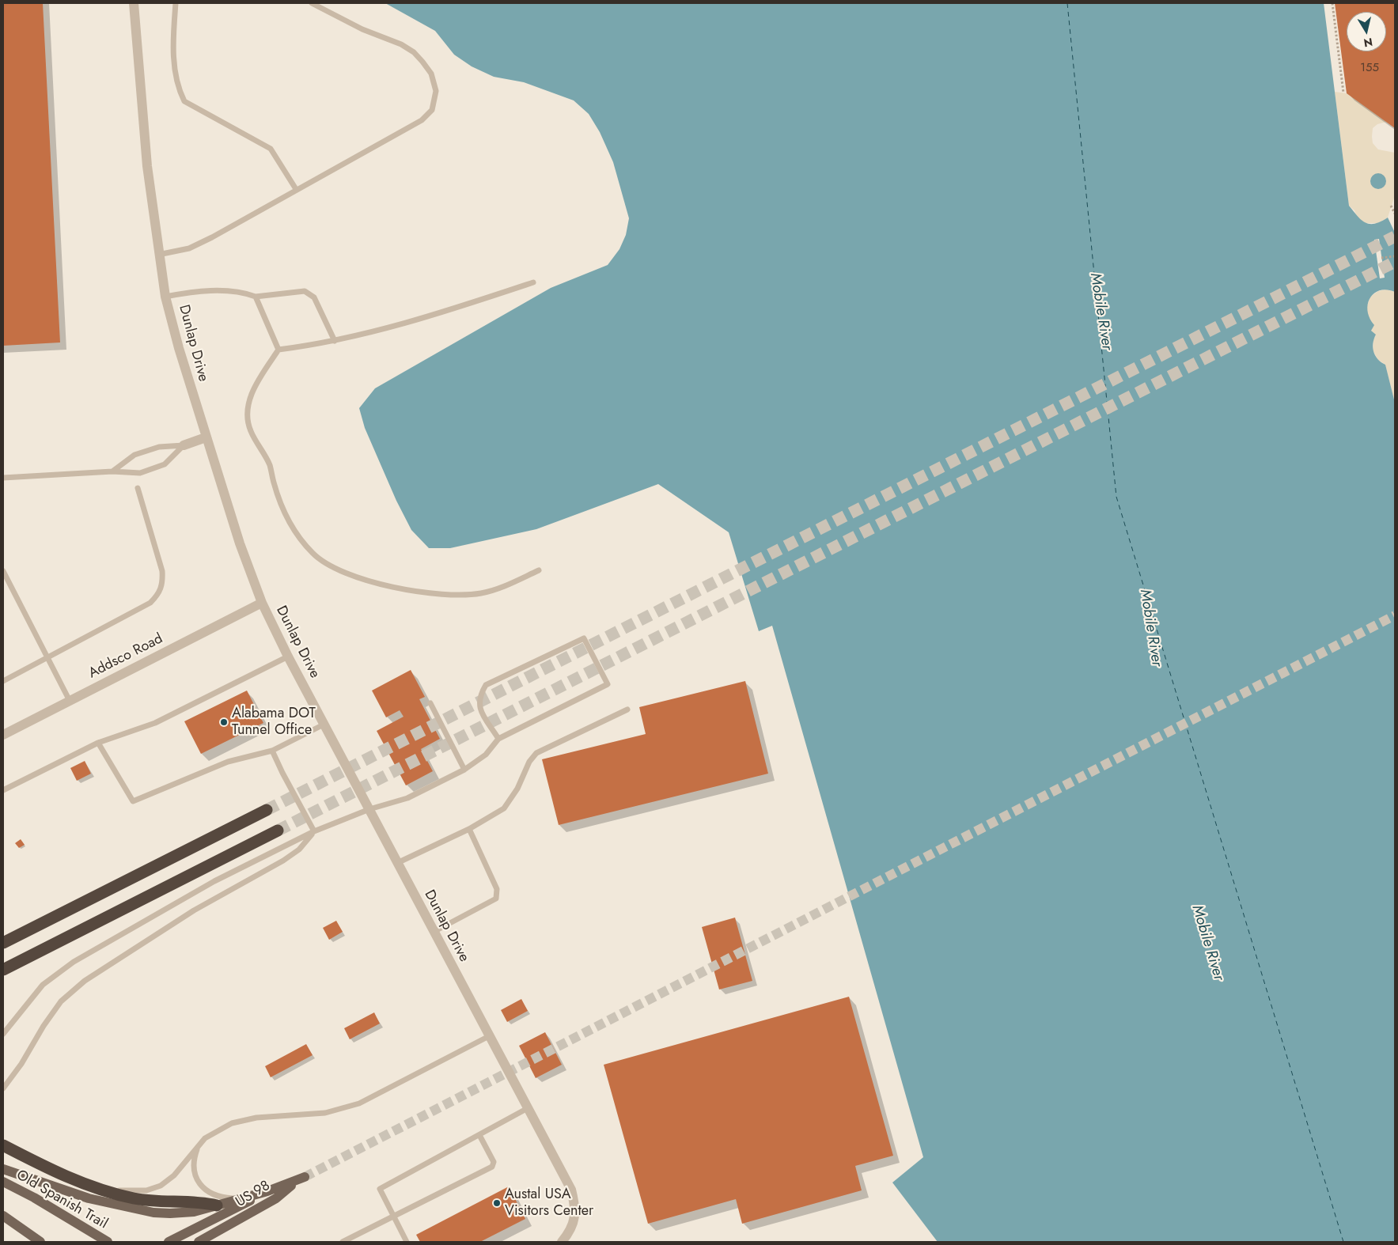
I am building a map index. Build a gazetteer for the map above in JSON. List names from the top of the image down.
{
  "streets": {
    "main road": ["US 98", "Old Spanish Trail"],
    "street": ["Dunlap Drive", "Addsco Road"]
  },
  "crossings": [
    ["Dunlap Drive", "Addsco Road"]
  ],
  "water": ["Mobile River"],
  "places": ["Alabama DOT Tunnel Office", "Austal USA Visitors Center"],
  "house_numbers": ["155"],
  "north": "bottom"
}
